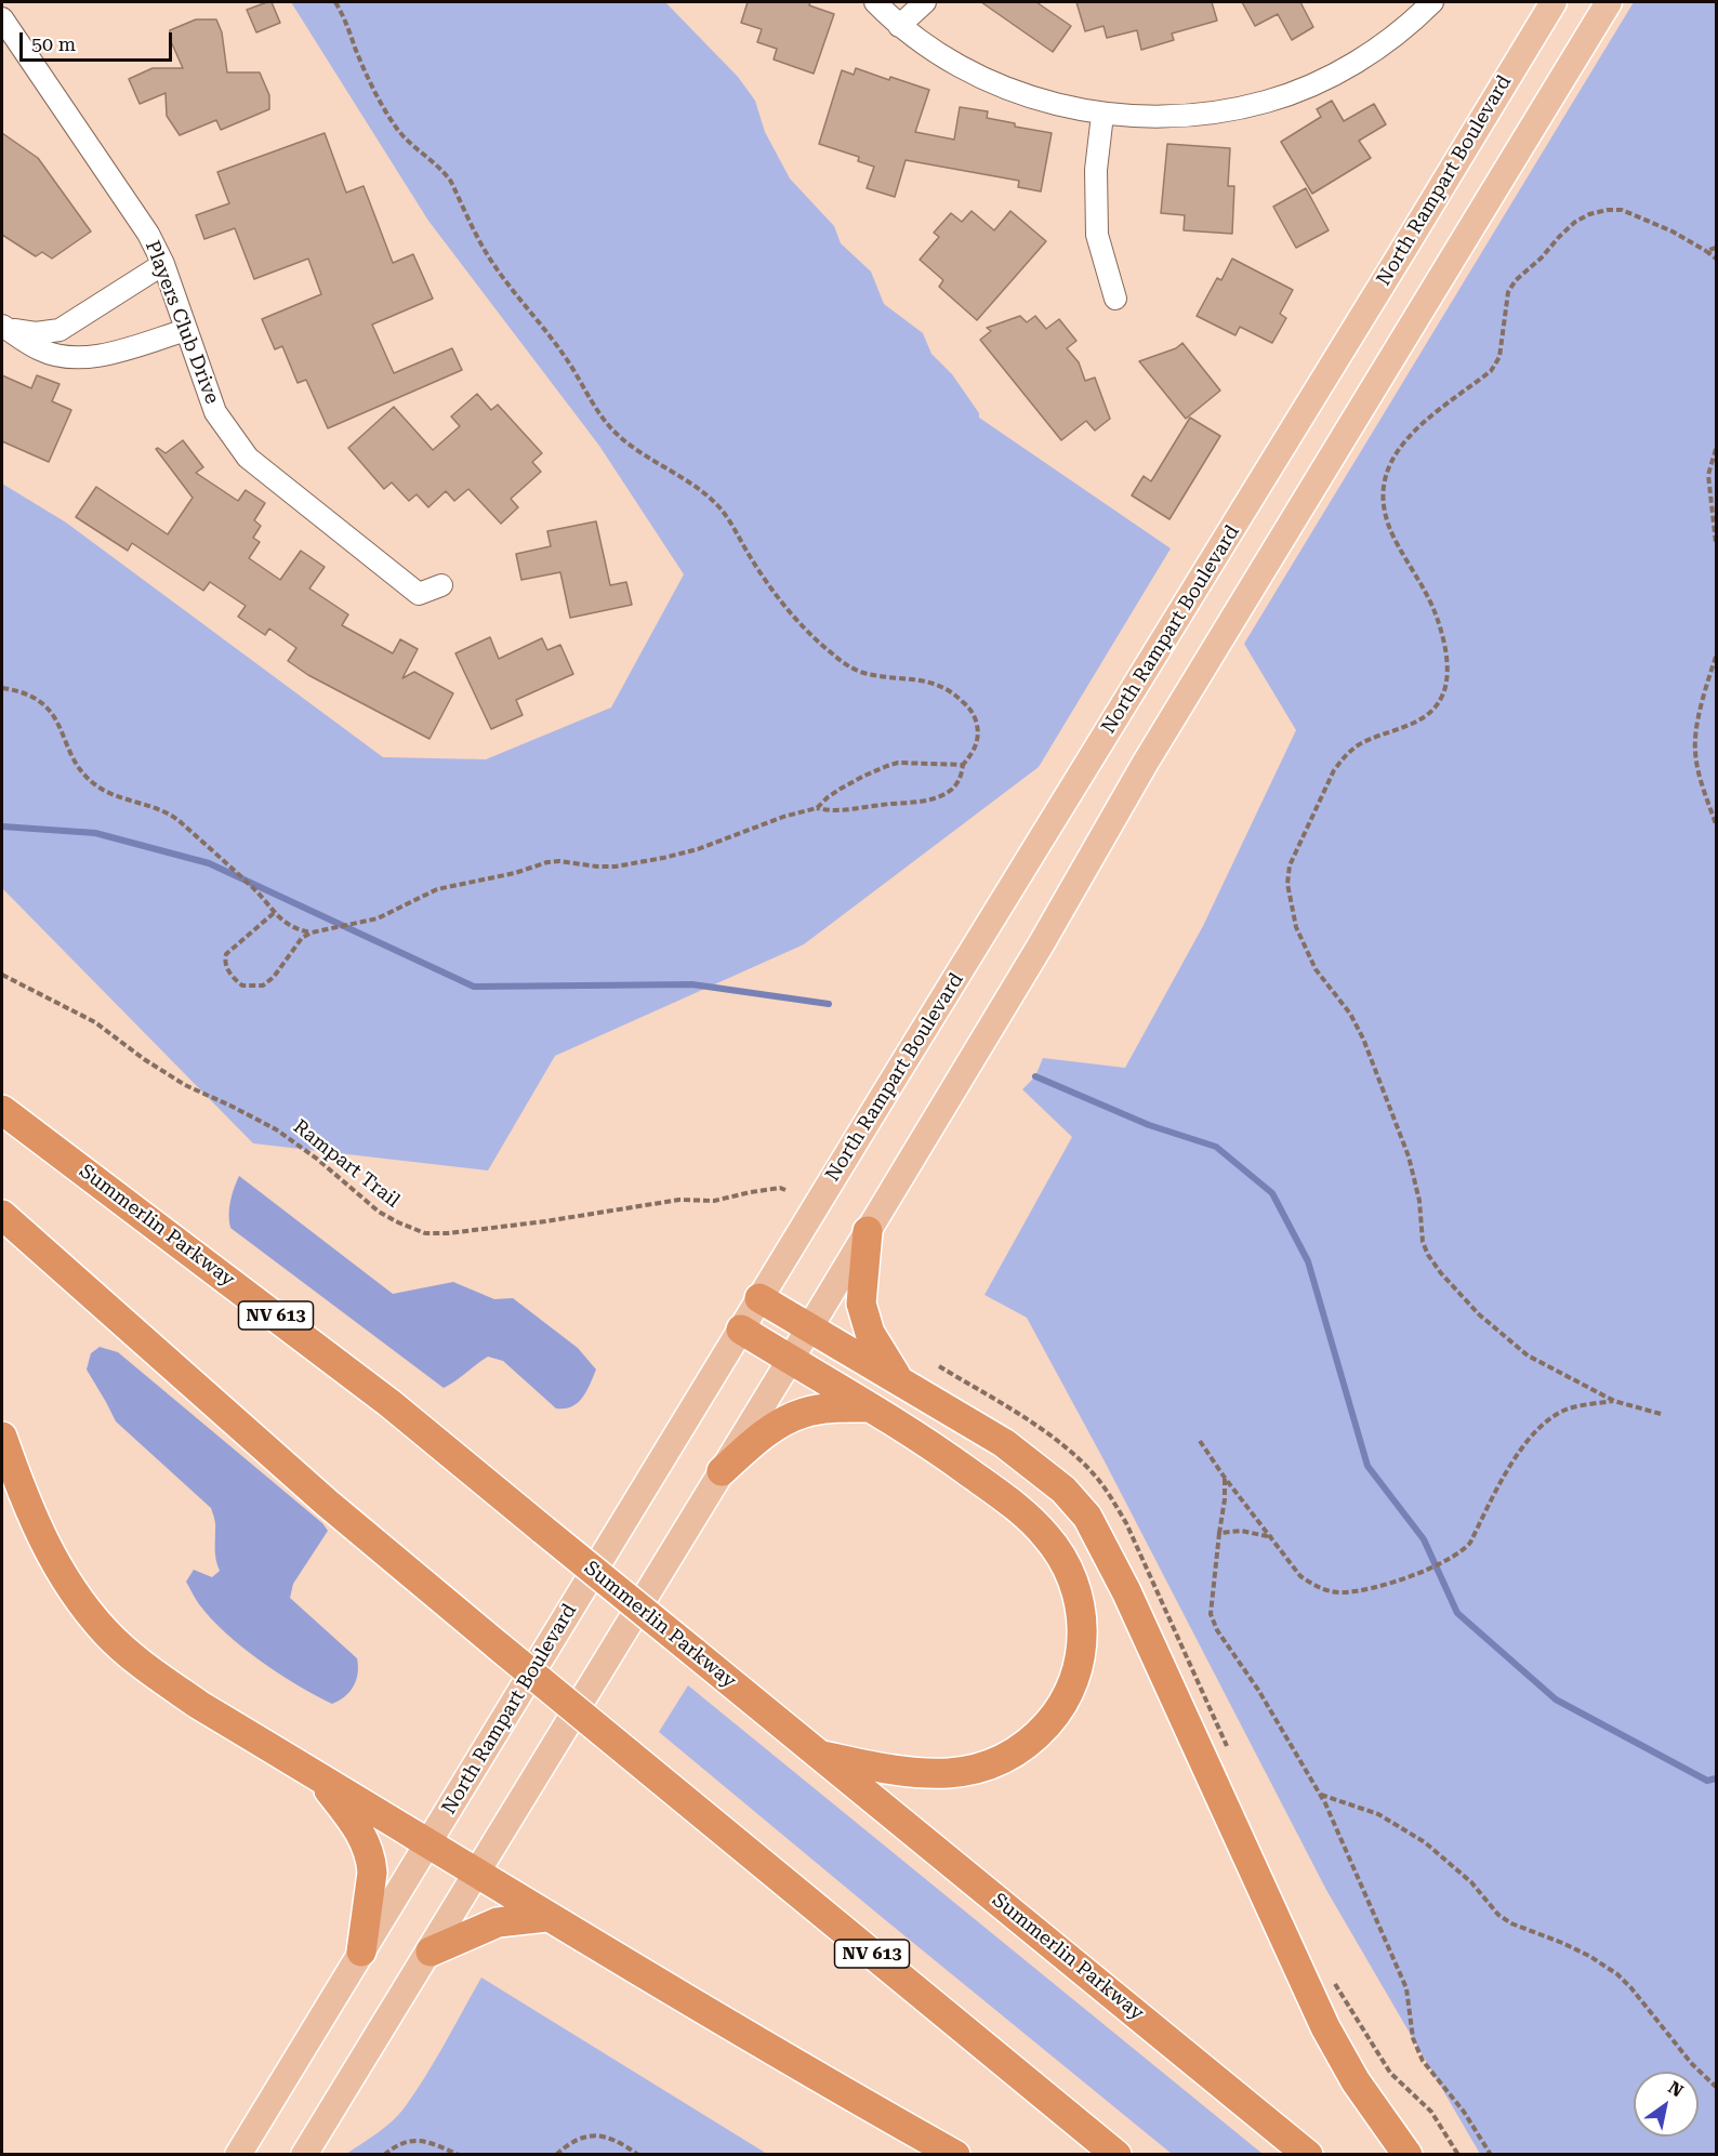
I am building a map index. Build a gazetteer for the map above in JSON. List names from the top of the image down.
{
  "streets": {
    "highway": ["Summerlin Parkway", "NV 613"],
    "main road": ["North Rampart Boulevard"],
    "street": ["Players Club Drive"],
    "path": ["Rampart Trail"]
  },
  "scale_bar": "50 m",
  "north": "top right"
}
